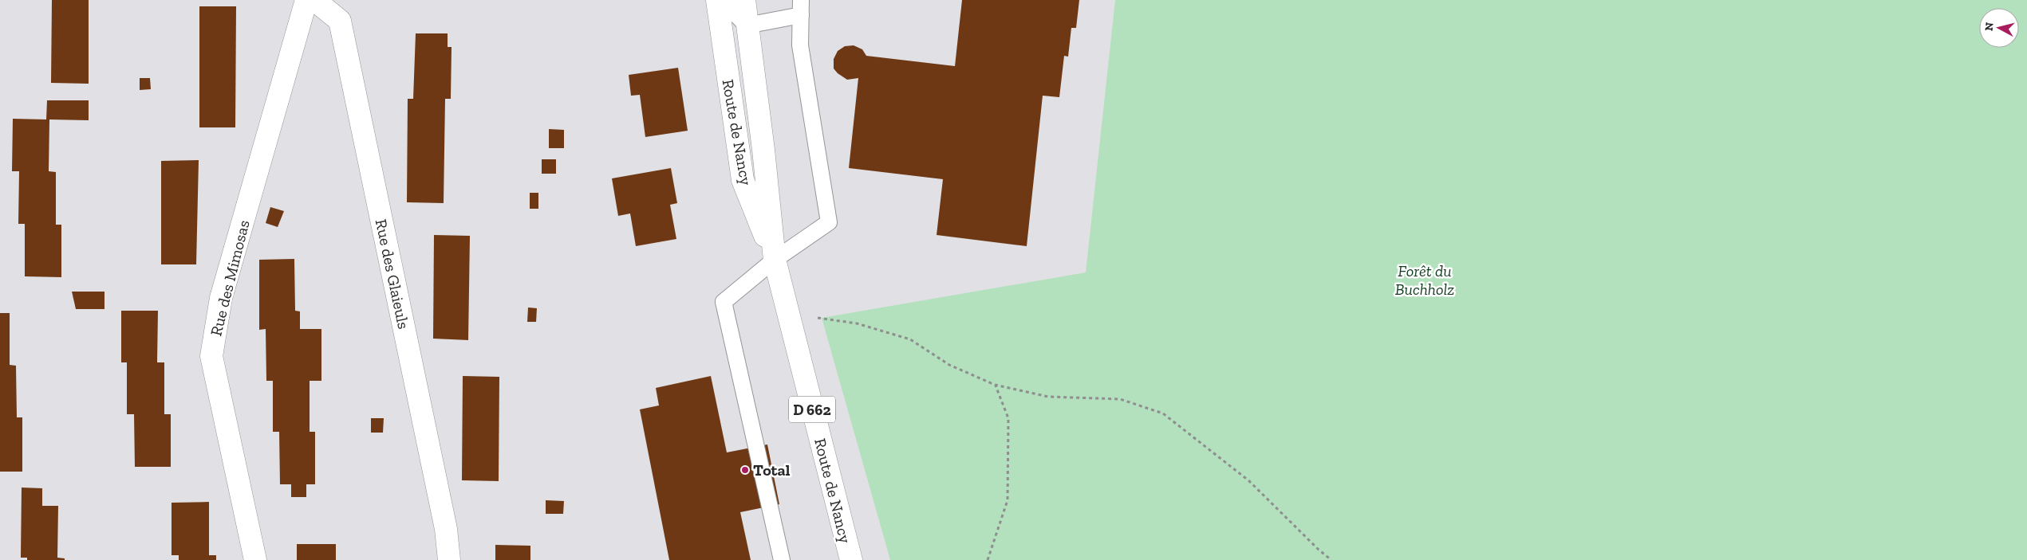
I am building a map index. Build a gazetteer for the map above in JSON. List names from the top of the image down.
{
  "streets": {
    "street": [
      "Route de Nancy",
      "Rue des Glaieuls",
      "Rue des Mimosas",
      "D 662"
    ]
  },
  "parks": ["Forêt du Buchholz"],
  "places": ["Total"],
  "north": "left"
}
